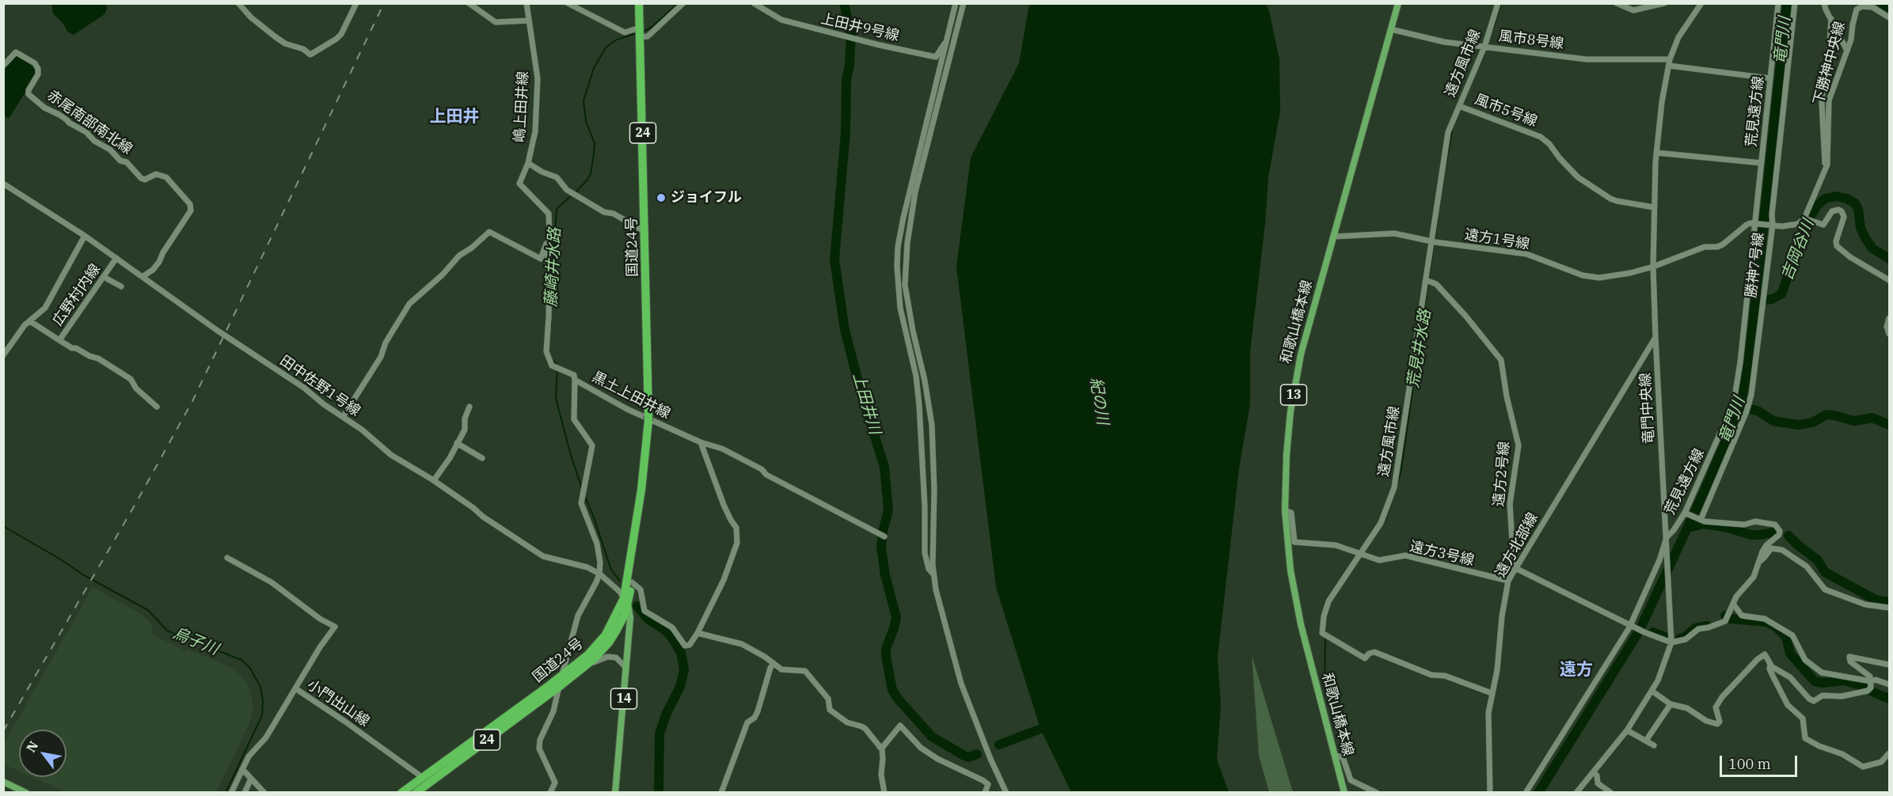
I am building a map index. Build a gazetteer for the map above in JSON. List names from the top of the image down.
{
  "streets": {
    "highway": ["24", "国道24号"],
    "main road": ["和歌山橋本線", "13", "14"],
    "street": [
      "上田井9号線",
      "風市8号線",
      "遠方風市線",
      "下勝神中央線",
      "嶋上田井線",
      "風市5号線",
      "荒見遠方線",
      "赤尾南部南北線",
      "遠方1号線",
      "勝神7号線",
      "広野村内線",
      "田中佐野1号線",
      "黒土上田井線",
      "竜門中央線",
      "遠方2号線",
      "遠方北部線",
      "遠方3号線",
      "小門出山線"
    ]
  },
  "crossings": [
    ["風市8号線", "遠方風市線"],
    ["風市8号線", "荒見遠方線"],
    ["風市8号線", "和歌山橋本線"],
    ["風市8号線", "竜門中央線"],
    ["遠方風市線", "風市5号線"],
    ["遠方風市線", "遠方1号線"],
    ["遠方風市線", "遠方2号線"],
    ["遠方風市線", "遠方北部線"],
    ["遠方風市線", "遠方3号線"],
    ["嶋上田井線", "黒土上田井線"],
    ["風市5号線", "竜門中央線"],
    ["荒見遠方線", "竜門中央線"],
    ["赤尾南部南北線", "田中佐野1号線"],
    ["遠方1号線", "和歌山橋本線"],
    ["遠方1号線", "竜門中央線"],
    ["国道24号", "田中佐野1号線"],
    ["国道24号", "14"],
    ["国道24号", "小門出山線"],
    ["広野村内線", "田中佐野1号線"],
    ["和歌山橋本線", "遠方3号線"],
    ["田中佐野1号線", "黒土上田井線"],
    ["田中佐野1号線", "14"],
    ["竜門中央線", "遠方北部線"],
    ["遠方2号線", "遠方北部線"],
    ["遠方北部線", "遠方3号線"]
  ],
  "districts": ["上田井", "遠方"],
  "water": [
    "竜門川",
    "吉岡谷川",
    "藤崎井水路",
    "荒見井水路",
    "紀の川",
    "上田井川",
    "烏子川"
  ],
  "places": ["ジョイフル"],
  "scale_bar": "100 m",
  "north": "top left"
}
